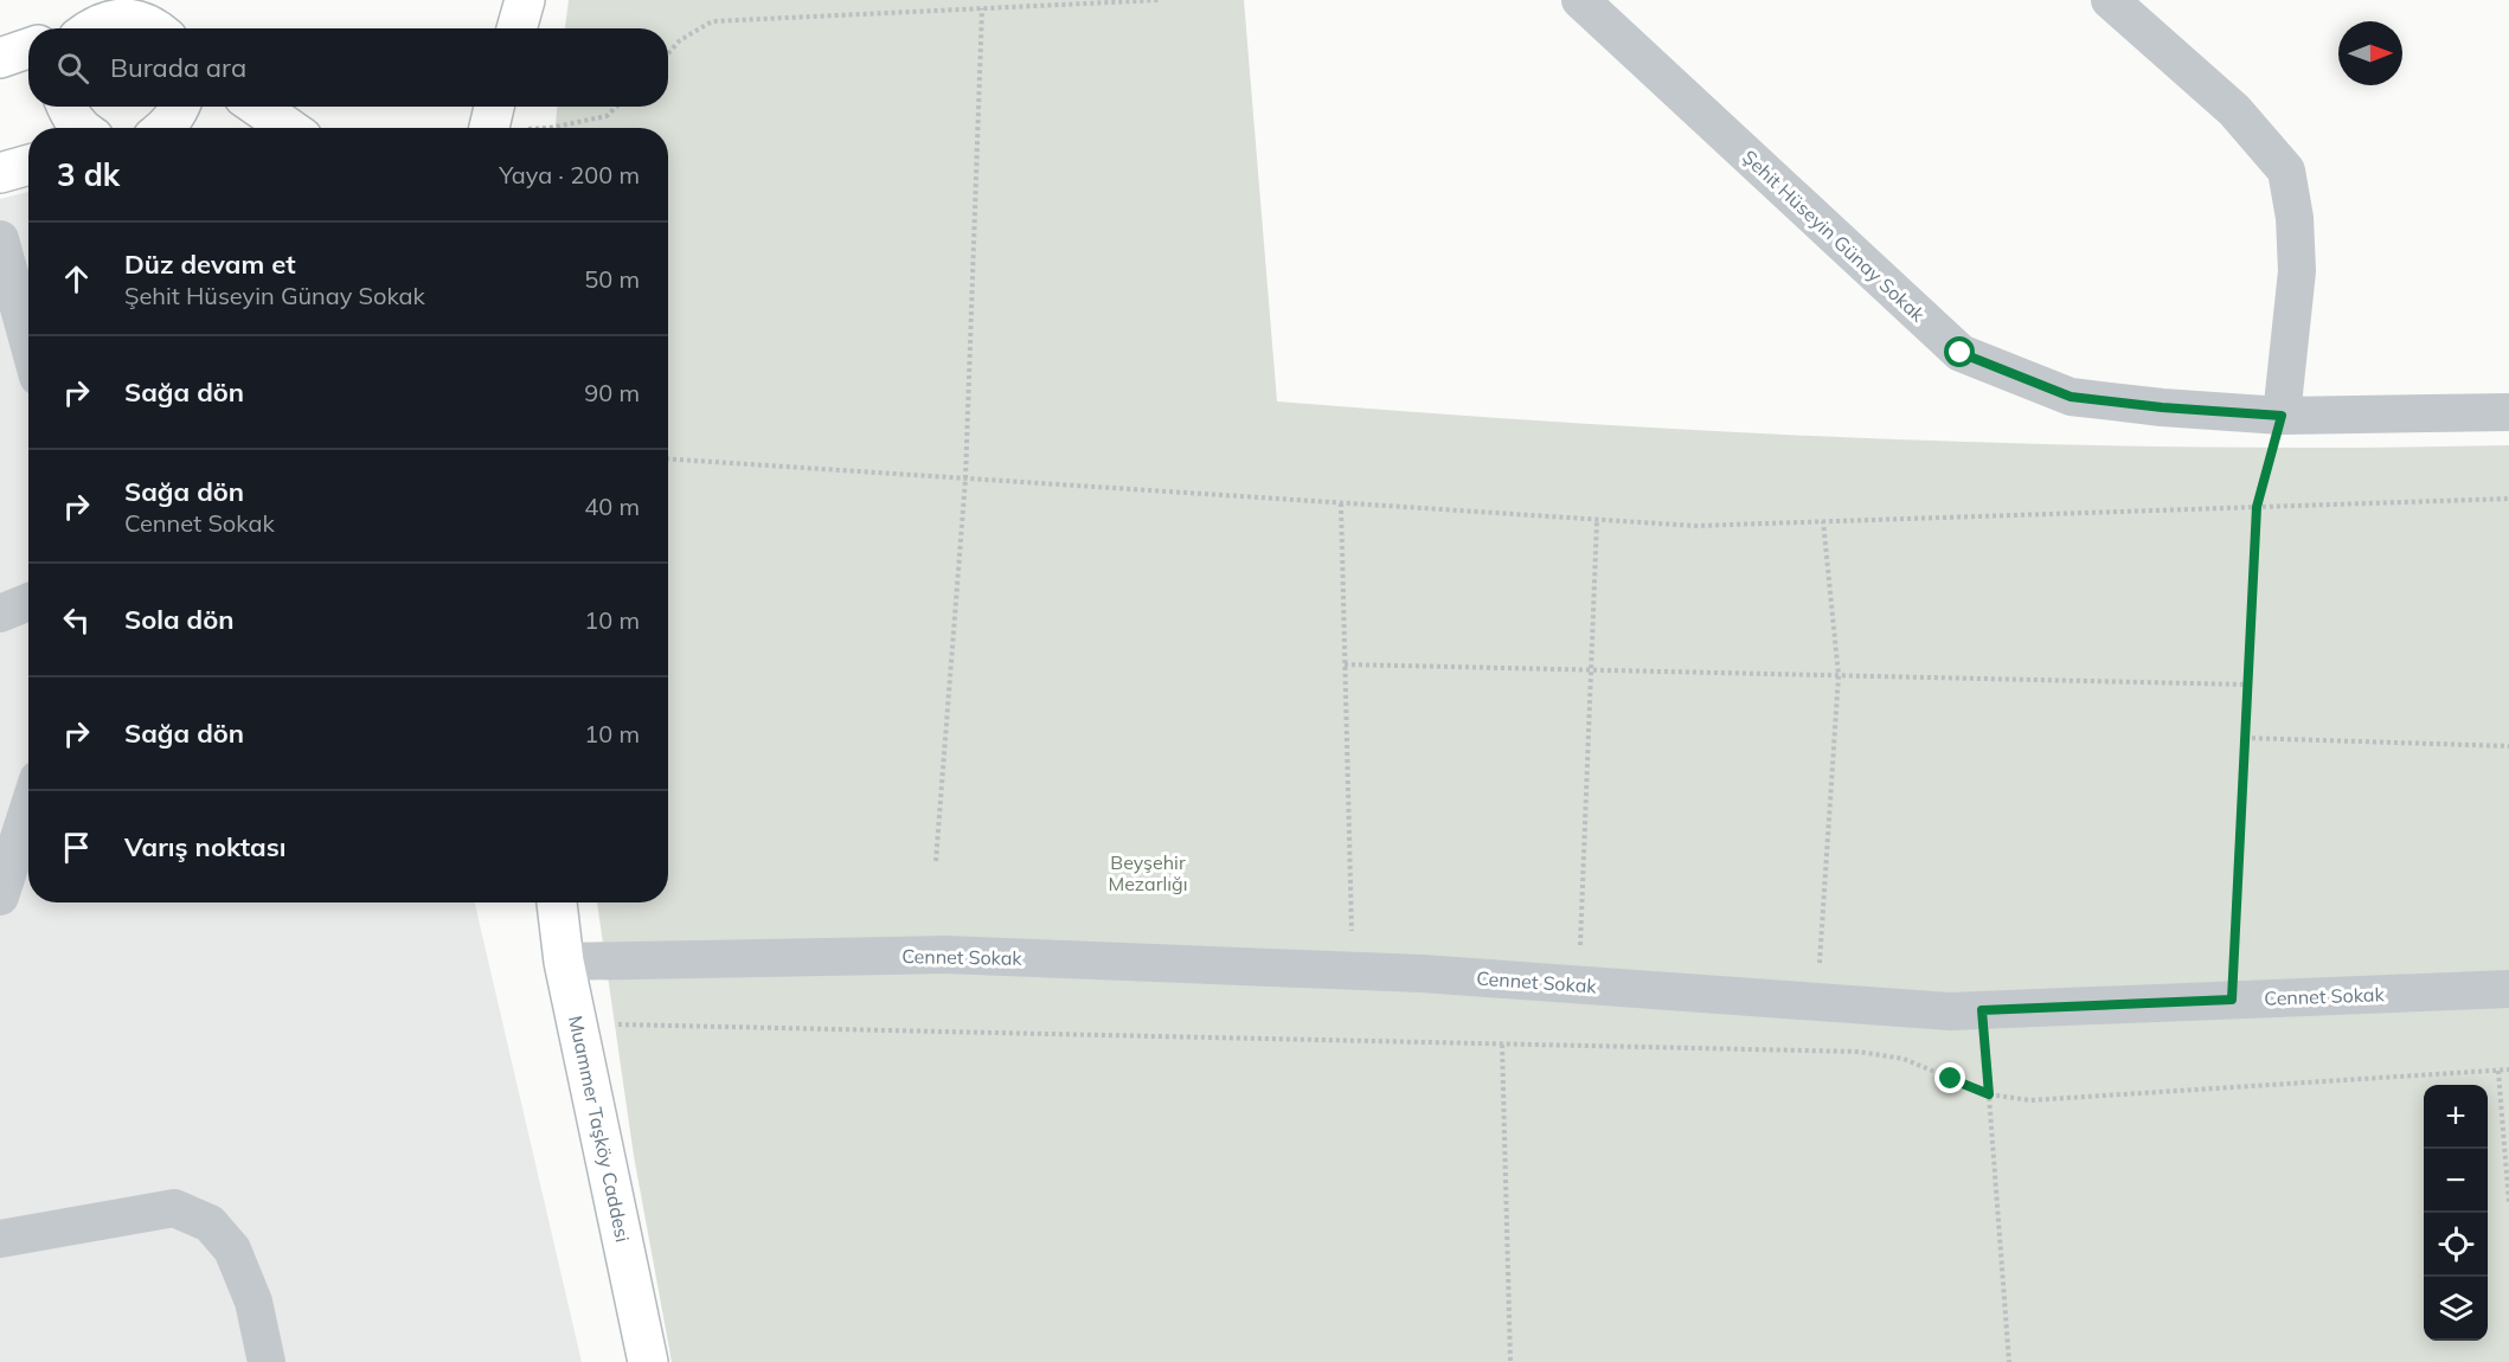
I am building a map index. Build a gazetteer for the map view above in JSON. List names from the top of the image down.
{
  "streets": {
    "street": ["Şehit Hüseyin Günay Sokak", "Cennet Sokak", "Muammer Taşköy Caddesi"]
  },
  "crossings": [
    ["Cennet Sokak", "Muammer Taşköy Caddesi"]
  ],
  "parks": ["Beyşehir Mezarlığı"],
  "north": "right",
  "page": {
    "search": "Burada ara",
    "heading": ["3 dk", "Yaya · 200 m"],
    "list": [
      ["Düz devam et", "Şehit Hüseyin Günay Sokak", "50 m"],
      ["Sağa dön", "90 m"],
      ["Sağa dön", "Cennet Sokak", "40 m"],
      ["Sola dön", "10 m"],
      ["Sağa dön", "10 m"],
      "Varış noktası"
    ],
    "map_buttons": ["+", "−"]
  }
}
